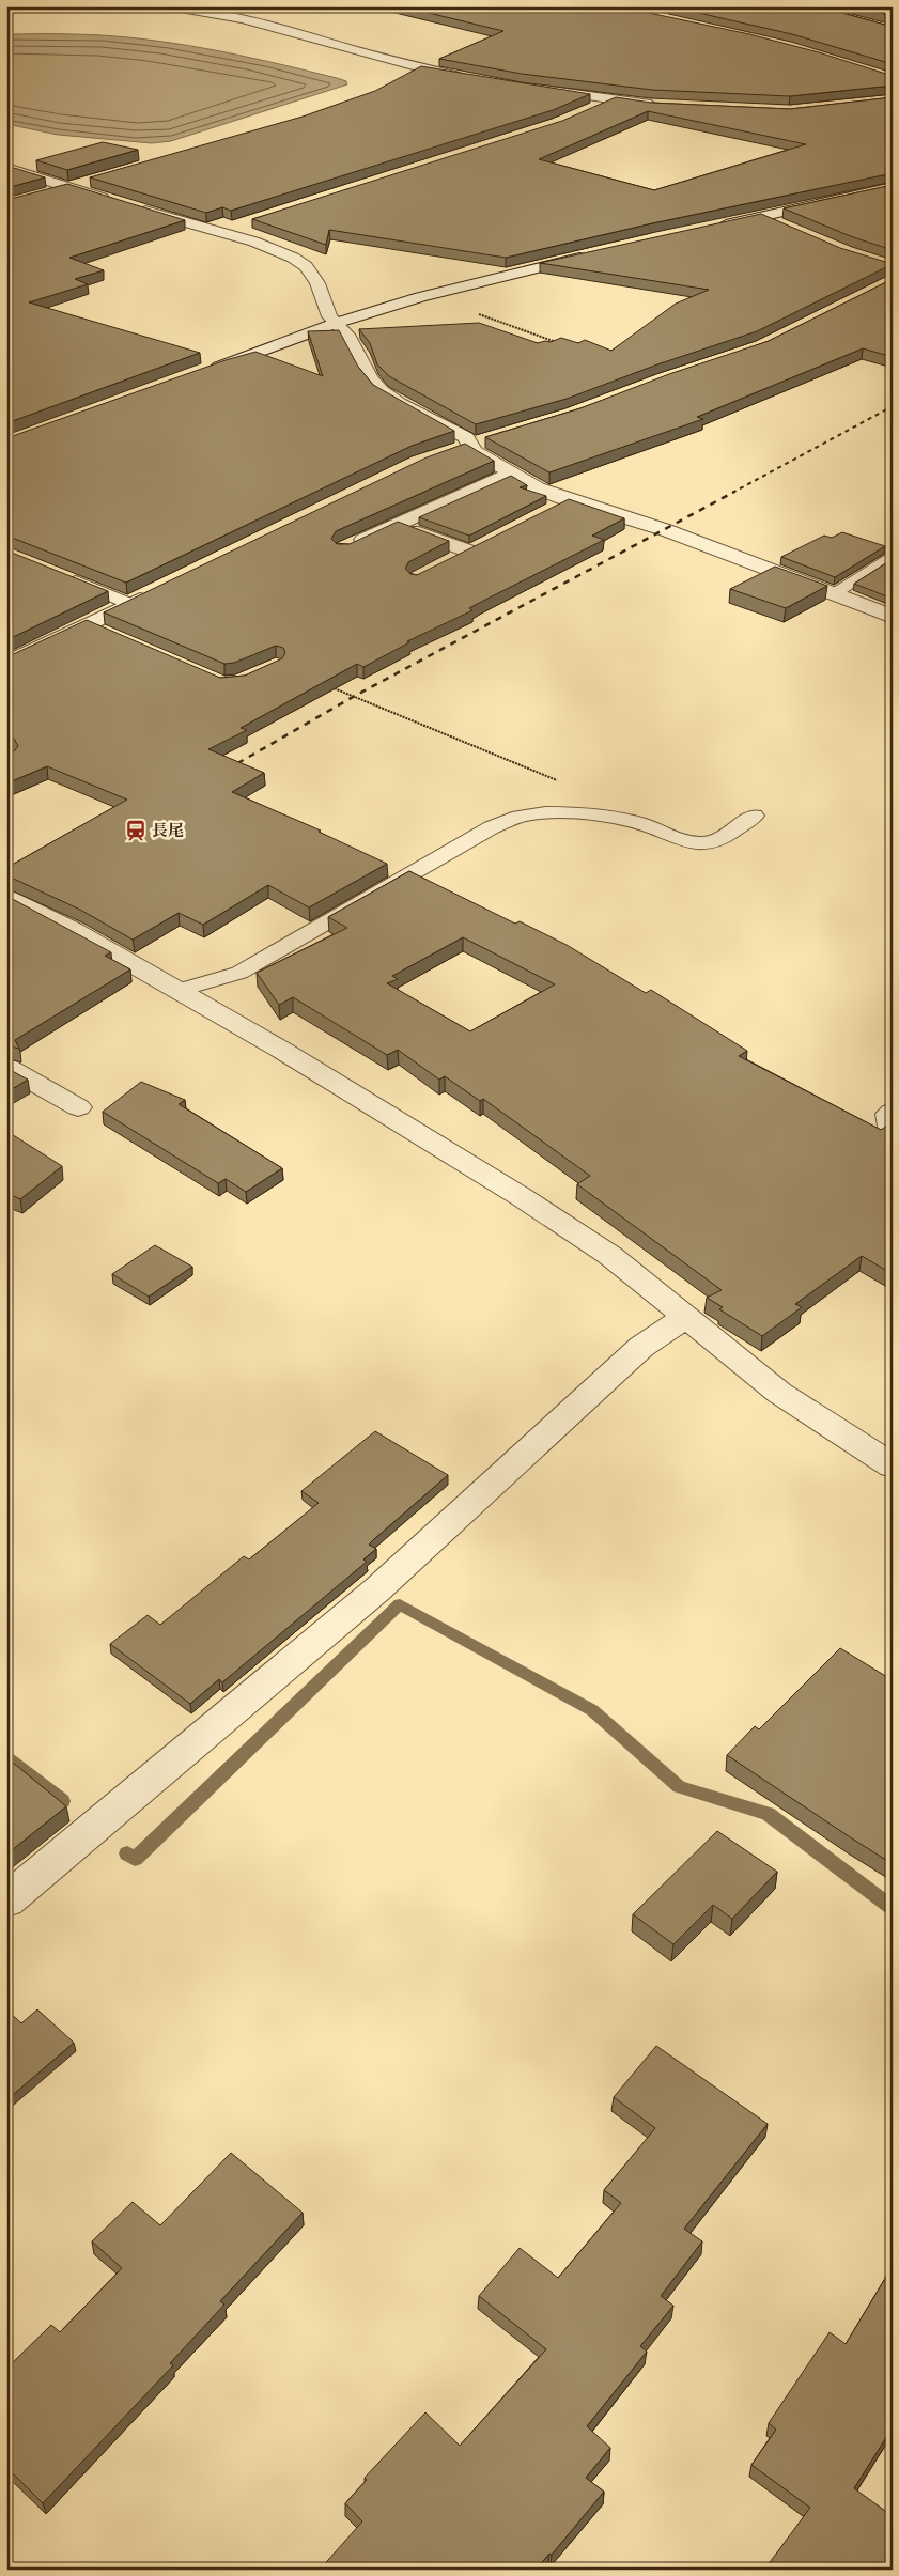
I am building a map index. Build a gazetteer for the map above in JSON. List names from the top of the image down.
{
  "places": {
    "station": ["長尾"]
  }
}
